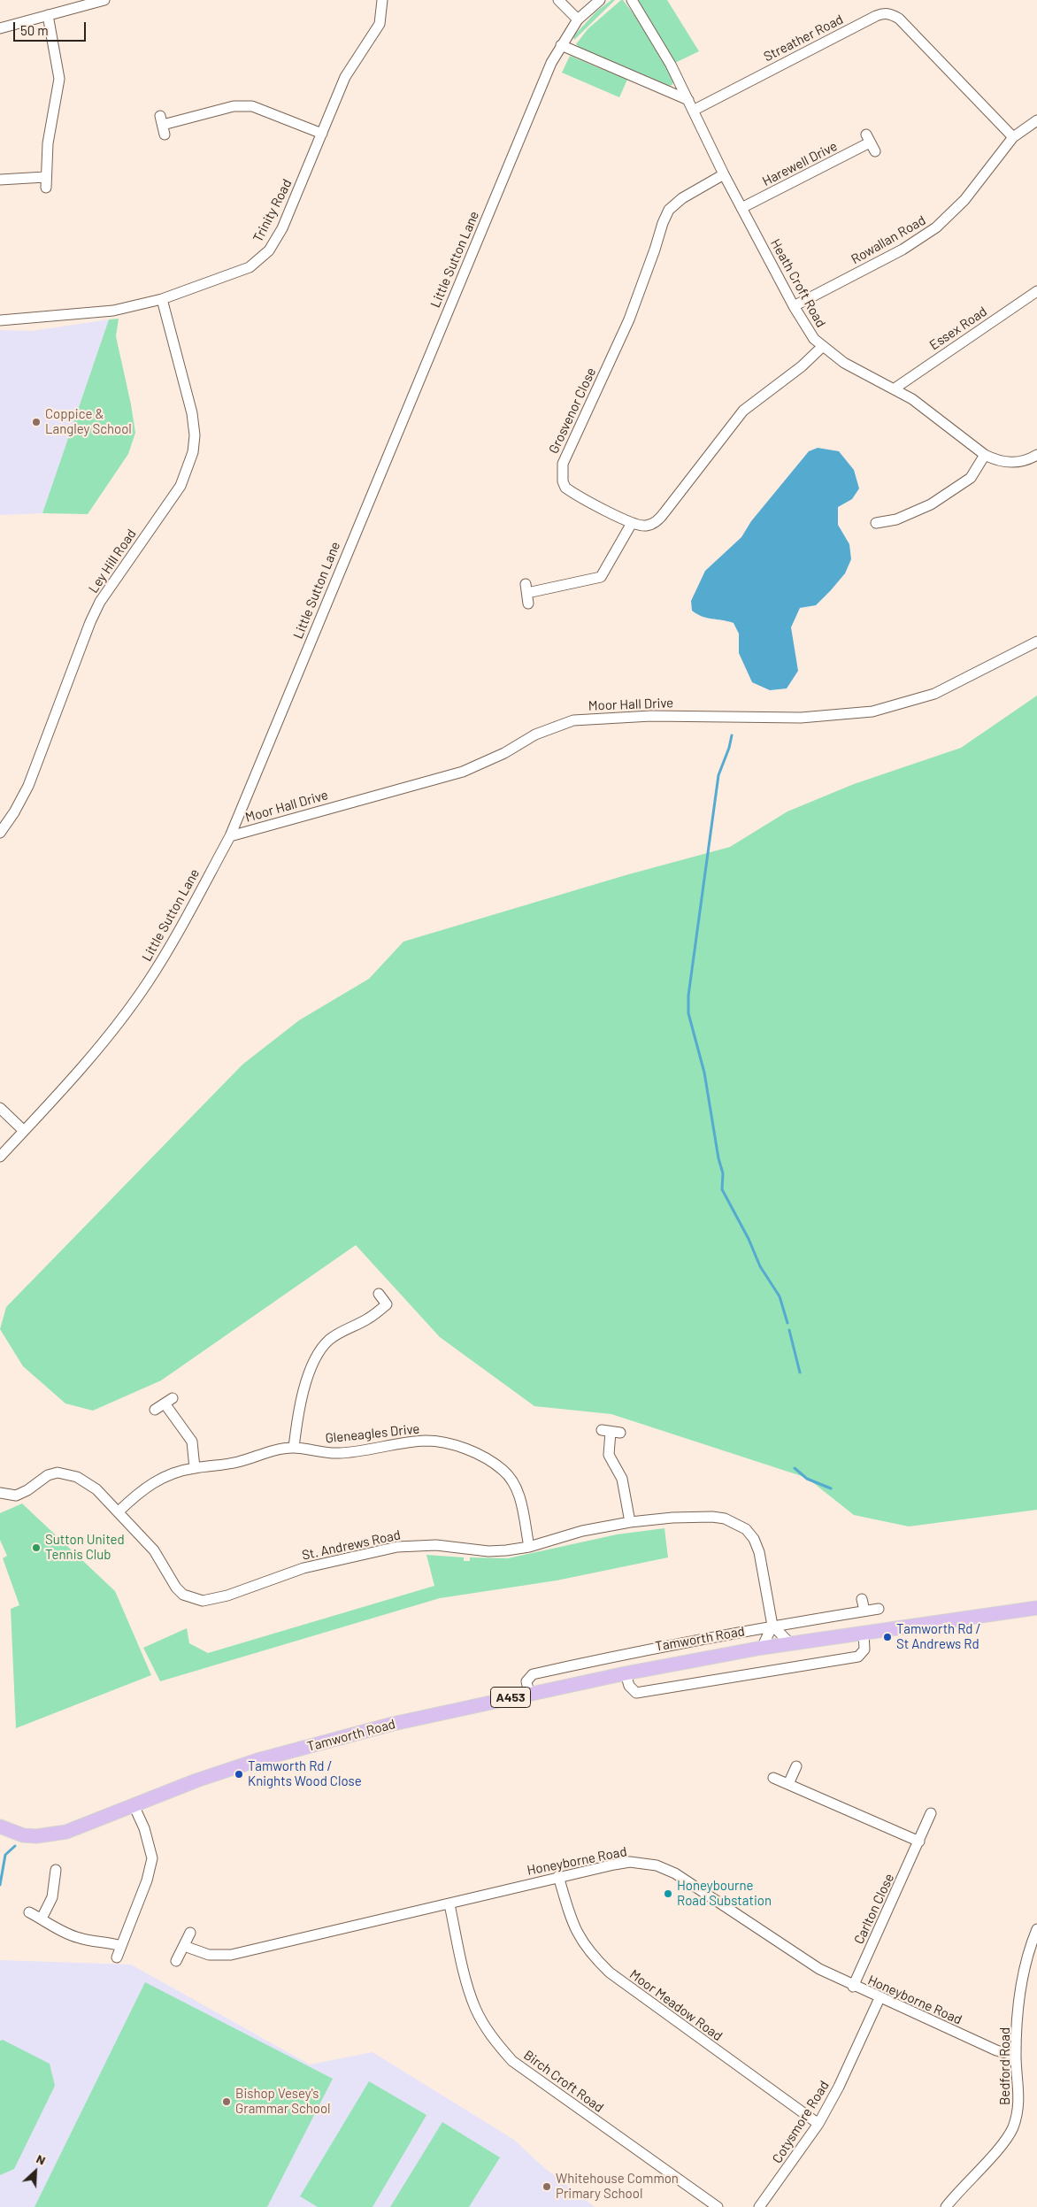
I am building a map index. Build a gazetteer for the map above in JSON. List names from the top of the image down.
{
  "streets": {
    "main road": ["Tamworth Road", "A453"],
    "street": [
      "Streather Road",
      "Harewell Drive",
      "Trinity Road",
      "Rowallan Road",
      "Little Sutton Lane",
      "Heath Croft Road",
      "Essex Road",
      "Grosvenor Close",
      "Ley Hill Road",
      "Moor Hall Drive",
      "Gleneagles Drive",
      "St. Andrews Road",
      "Honeyborne Road",
      "Carlton Close",
      "Moor Meadow Road",
      "Bedford Road",
      "Birch Croft Road",
      "Cotysmore Road"
    ]
  },
  "crossings": [
    ["Streather Road", "Rowallan Road"],
    ["Streather Road", "Heath Croft Road"],
    ["Harewell Drive", "Heath Croft Road"],
    ["Trinity Road", "Ley Hill Road"],
    ["Rowallan Road", "Heath Croft Road"],
    ["Little Sutton Lane", "Moor Hall Drive"],
    ["Heath Croft Road", "Essex Road"],
    ["Heath Croft Road", "Grosvenor Close"],
    ["Gleneagles Drive", "St. Andrews Road"],
    ["St. Andrews Road", "Tamworth Road"],
    ["Honeyborne Road", "Carlton Close"],
    ["Honeyborne Road", "Moor Meadow Road"],
    ["Honeyborne Road", "Bedford Road"],
    ["Honeyborne Road", "Birch Croft Road"],
    ["Honeyborne Road", "Cotysmore Road"],
    ["Moor Meadow Road", "Cotysmore Road"]
  ],
  "places": [
    "Coppice & Langley School",
    "Sutton United Tennis Club",
    "Tamworth Rd / St Andrews Rd",
    "Tamworth Rd / Knights Wood Close",
    "Honeybourne Road Substation",
    "Bishop Vesey's Grammar School",
    "Whitehouse Common Primary School"
  ],
  "scale_bar": "50 m",
  "north": "top right"
}
